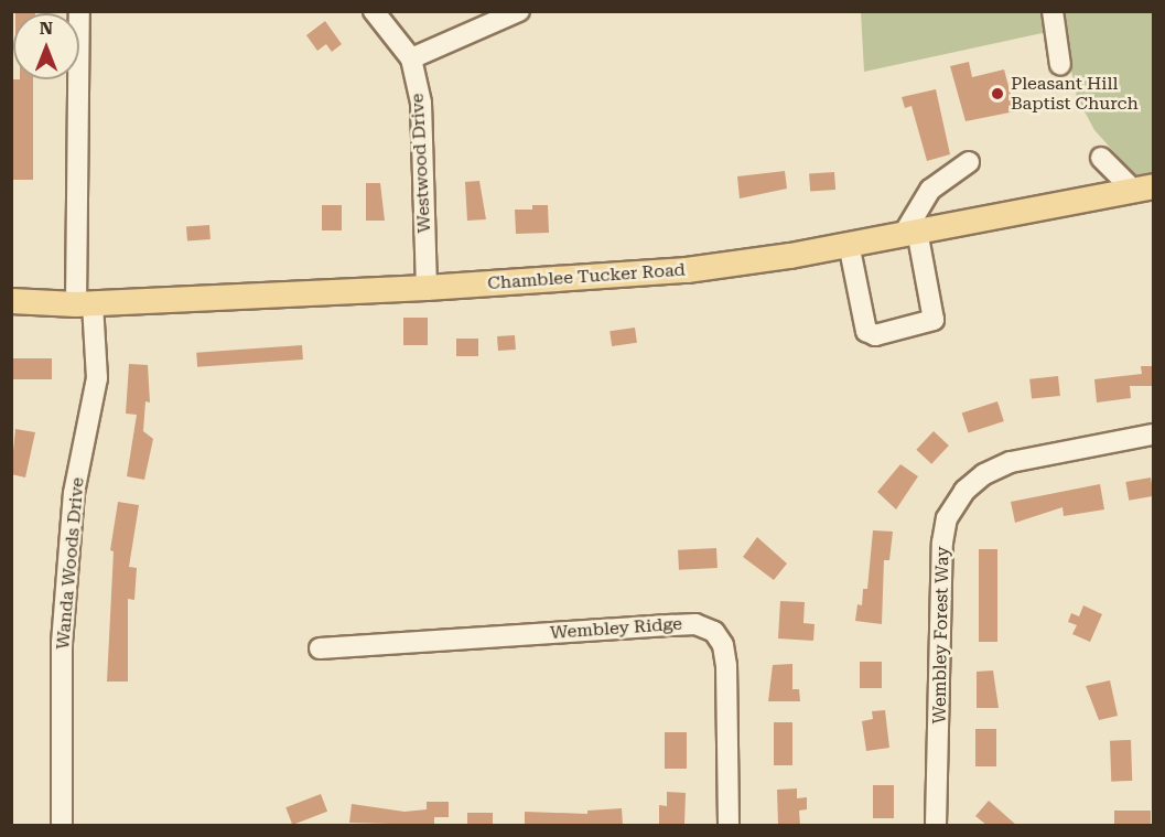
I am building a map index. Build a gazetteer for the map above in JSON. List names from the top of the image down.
{
  "streets": {
    "main road": ["Chamblee Tucker Road"],
    "street": [
      "Westwood Drive",
      "Wanda Woods Drive",
      "Wembley Ridge",
      "Wembley Forest Way"
    ]
  },
  "crossings": [
    ["Westwood Drive", "Chamblee Tucker Road"],
    ["Chamblee Tucker Road", "Wanda Woods Drive"]
  ],
  "places": ["Pleasant Hill Baptist Church"],
  "north": "top"
}
